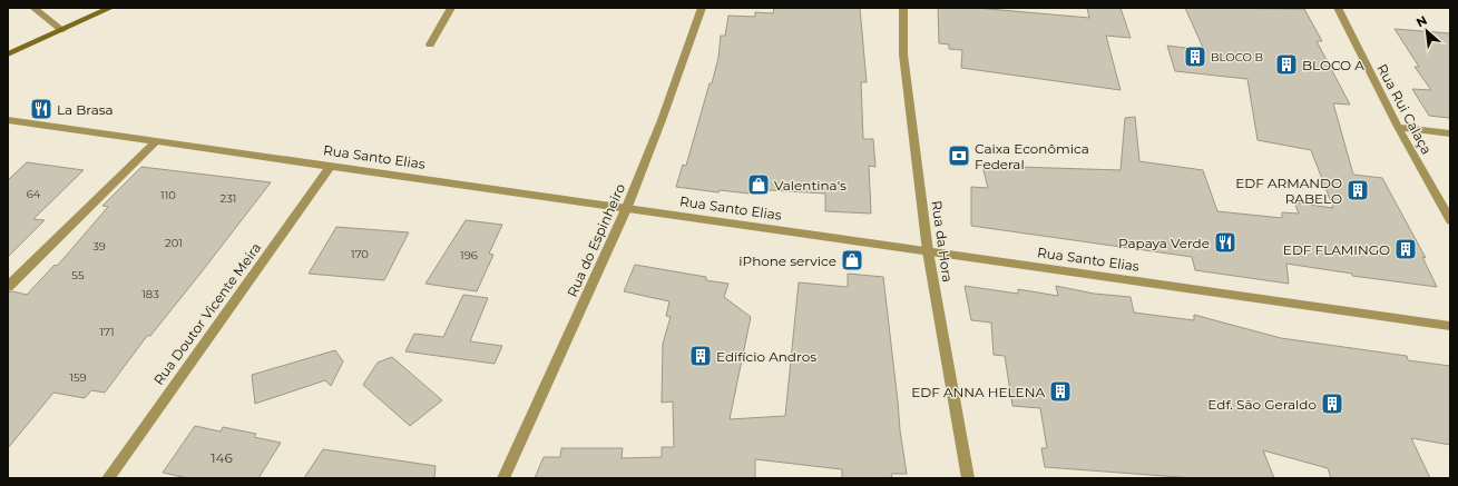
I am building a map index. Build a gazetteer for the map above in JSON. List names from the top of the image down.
{
  "streets": {
    "street": [
      "Rua Rui Calaça",
      "Rua Santo Elias",
      "Rua do Espinheiro",
      "Rua da Hora",
      "Rua Doutor Vicente Meira"
    ]
  },
  "crossings": [
    ["Rua Santo Elias", "Rua do Espinheiro"],
    ["Rua Santo Elias", "Rua da Hora"],
    ["Rua Santo Elias", "Rua Doutor Vicente Meira"]
  ],
  "places": {
    "building": [
      "BLOCO B",
      "BLOCO A",
      "EDF ARMANDO RABELO",
      "EDF FLAMINGO",
      "Edifício Andros",
      "EDF ANNA HELENA",
      "Edf. São Geraldo"
    ],
    "restaurant": ["La Brasa", "Papaya Verde"],
    "bank": ["Caixa Econômica Federal"],
    "shop": ["Valentina's", "iPhone service"]
  },
  "house_numbers": [
    "64",
    "110",
    "231",
    "201",
    "39",
    "170",
    "196",
    "55",
    "183",
    "171",
    "159",
    "146"
  ],
  "north": "top left"
}
